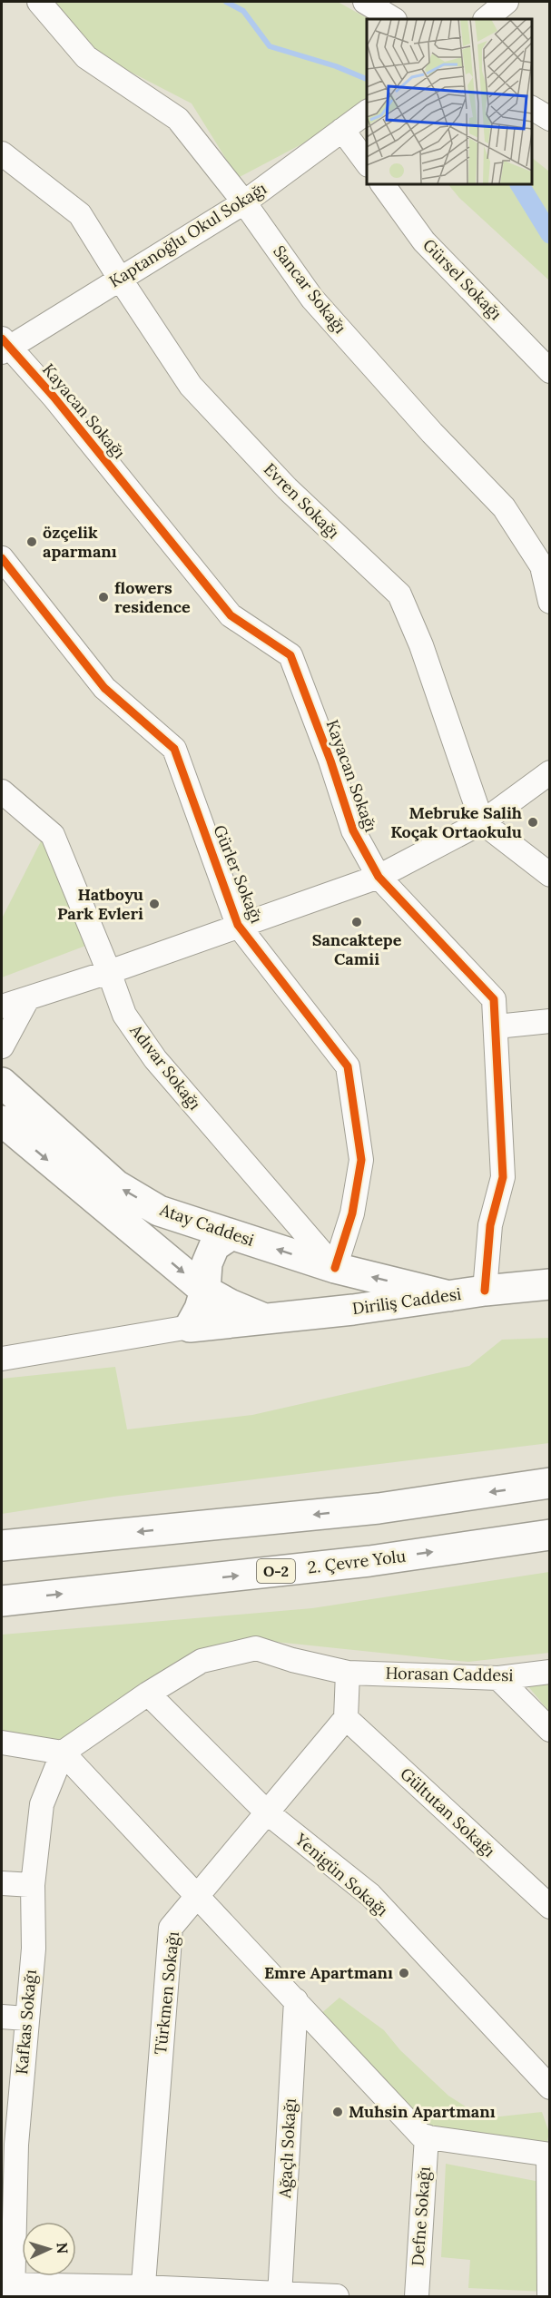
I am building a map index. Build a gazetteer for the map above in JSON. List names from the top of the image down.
{
  "streets": {
    "main road": [
      "Atay Caddesi",
      "Diriliş Caddesi",
      "2. Çevre Yolu",
      "O-2"
    ],
    "street": [
      "Kaptanoğlu Okul Sokağı",
      "Gürsel Sokağı",
      "Sancar Sokağı",
      "Kayacan Sokağı",
      "Evren Sokağı",
      "Gürler Sokağı",
      "Adıvar Sokağı",
      "Horasan Caddesi",
      "Gültutan Sokağı",
      "Yenigün Sokağı",
      "Türkmen Sokağı",
      "Kafkas Sokağı",
      "Ağaçlı Sokağı",
      "Defne Sokağı"
    ]
  },
  "crossings": [
    ["Kaptanoğlu Okul Sokağı", "Sancar Sokağı"],
    ["Kaptanoğlu Okul Sokağı", "Kayacan Sokağı"],
    ["Kaptanoğlu Okul Sokağı", "Evren Sokağı"],
    ["Kayacan Sokağı", "Diriliş Caddesi"],
    ["Gürler Sokağı", "Adıvar Sokağı"],
    ["Gürler Sokağı", "Atay Caddesi"],
    ["Adıvar Sokağı", "Atay Caddesi"],
    ["Atay Caddesi", "Diriliş Caddesi"],
    ["Horasan Caddesi", "Yenigün Sokağı"],
    ["Horasan Caddesi", "Kafkas Sokağı"],
    ["Gültutan Sokağı", "Türkmen Sokağı"],
    ["Yenigün Sokağı", "Türkmen Sokağı"]
  ],
  "places": [
    "özçelik aparmanı",
    "flowers residence",
    "Mebruke Salih Koçak Ortaokulu",
    "Hatboyu Park Evleri",
    "Sancaktepe Camii",
    "Emre Apartmanı",
    "Muhsin Apartmanı"
  ],
  "north": "right"
}
